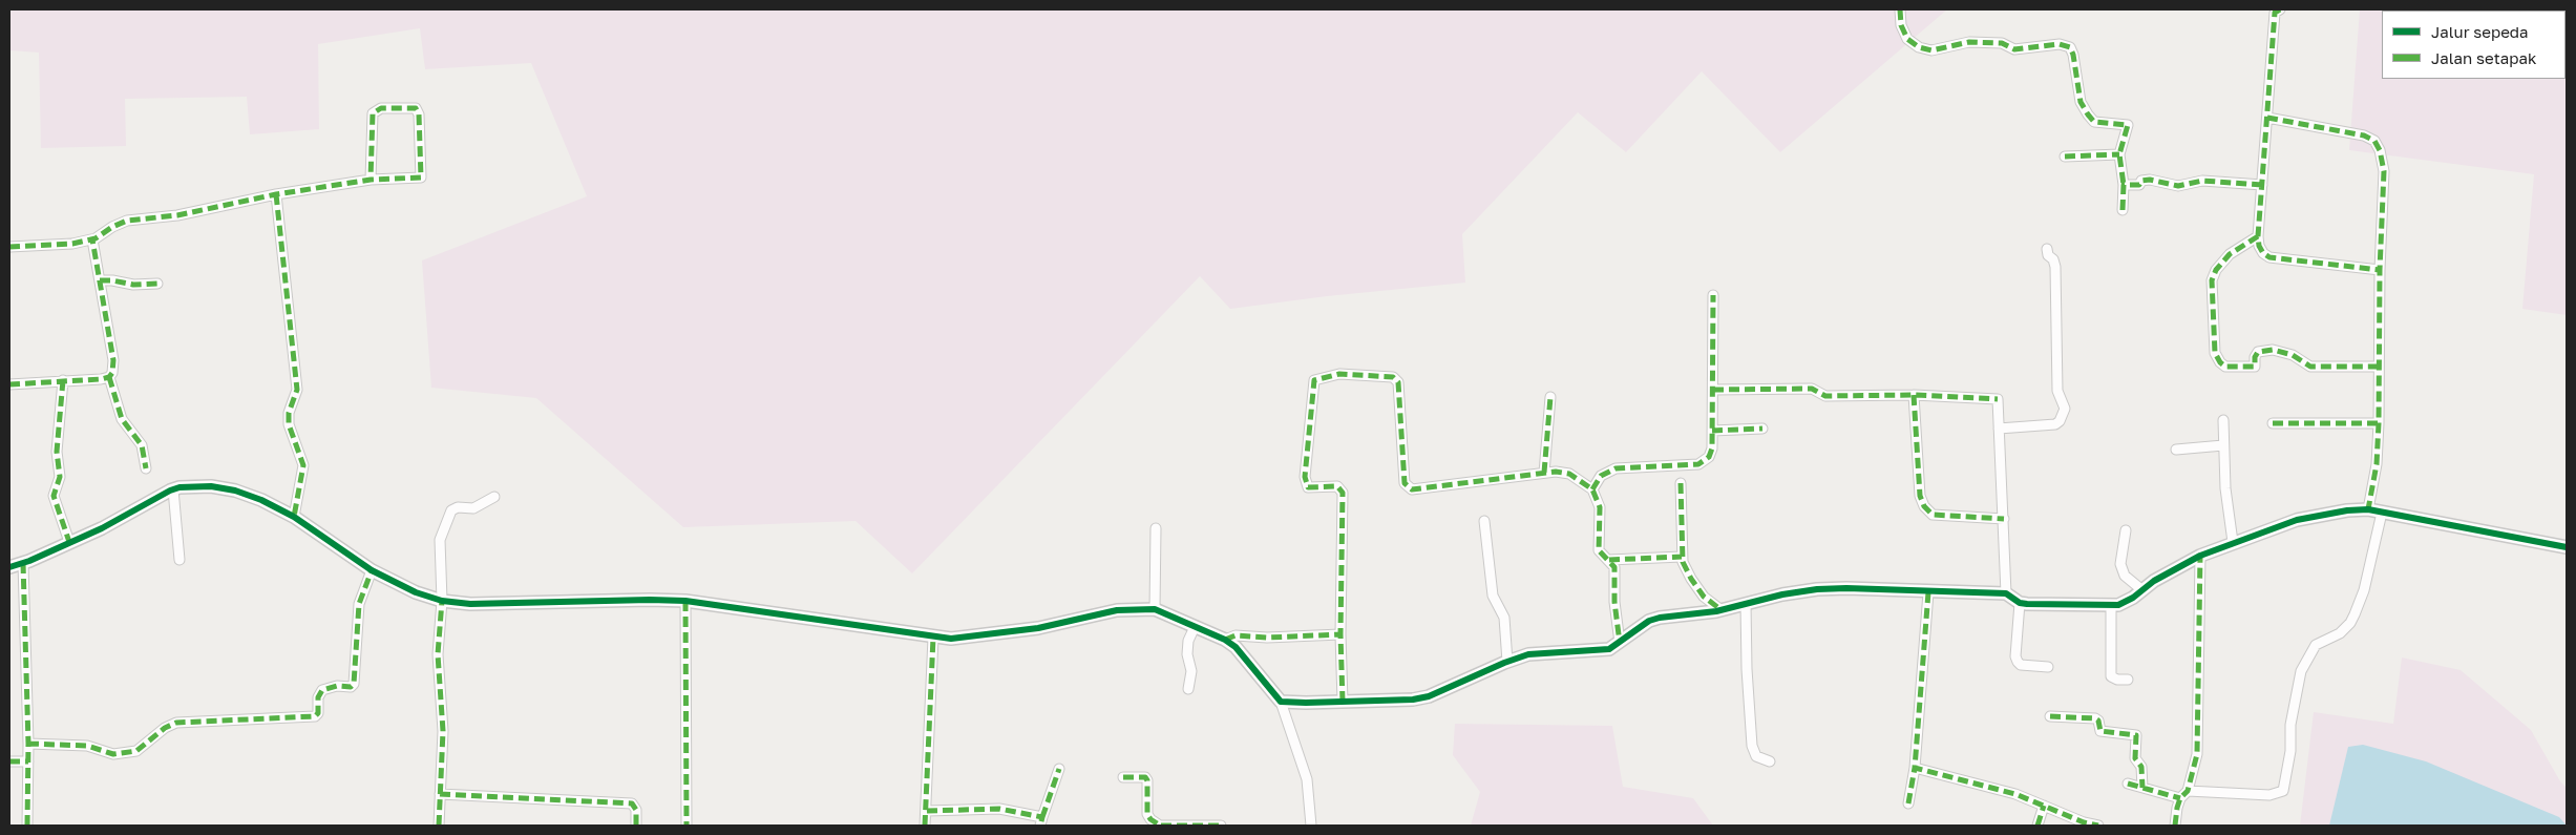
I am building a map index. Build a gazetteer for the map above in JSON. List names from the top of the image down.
{
  "legend": ["Jalur sepeda", "Jalan setapak"]
}
